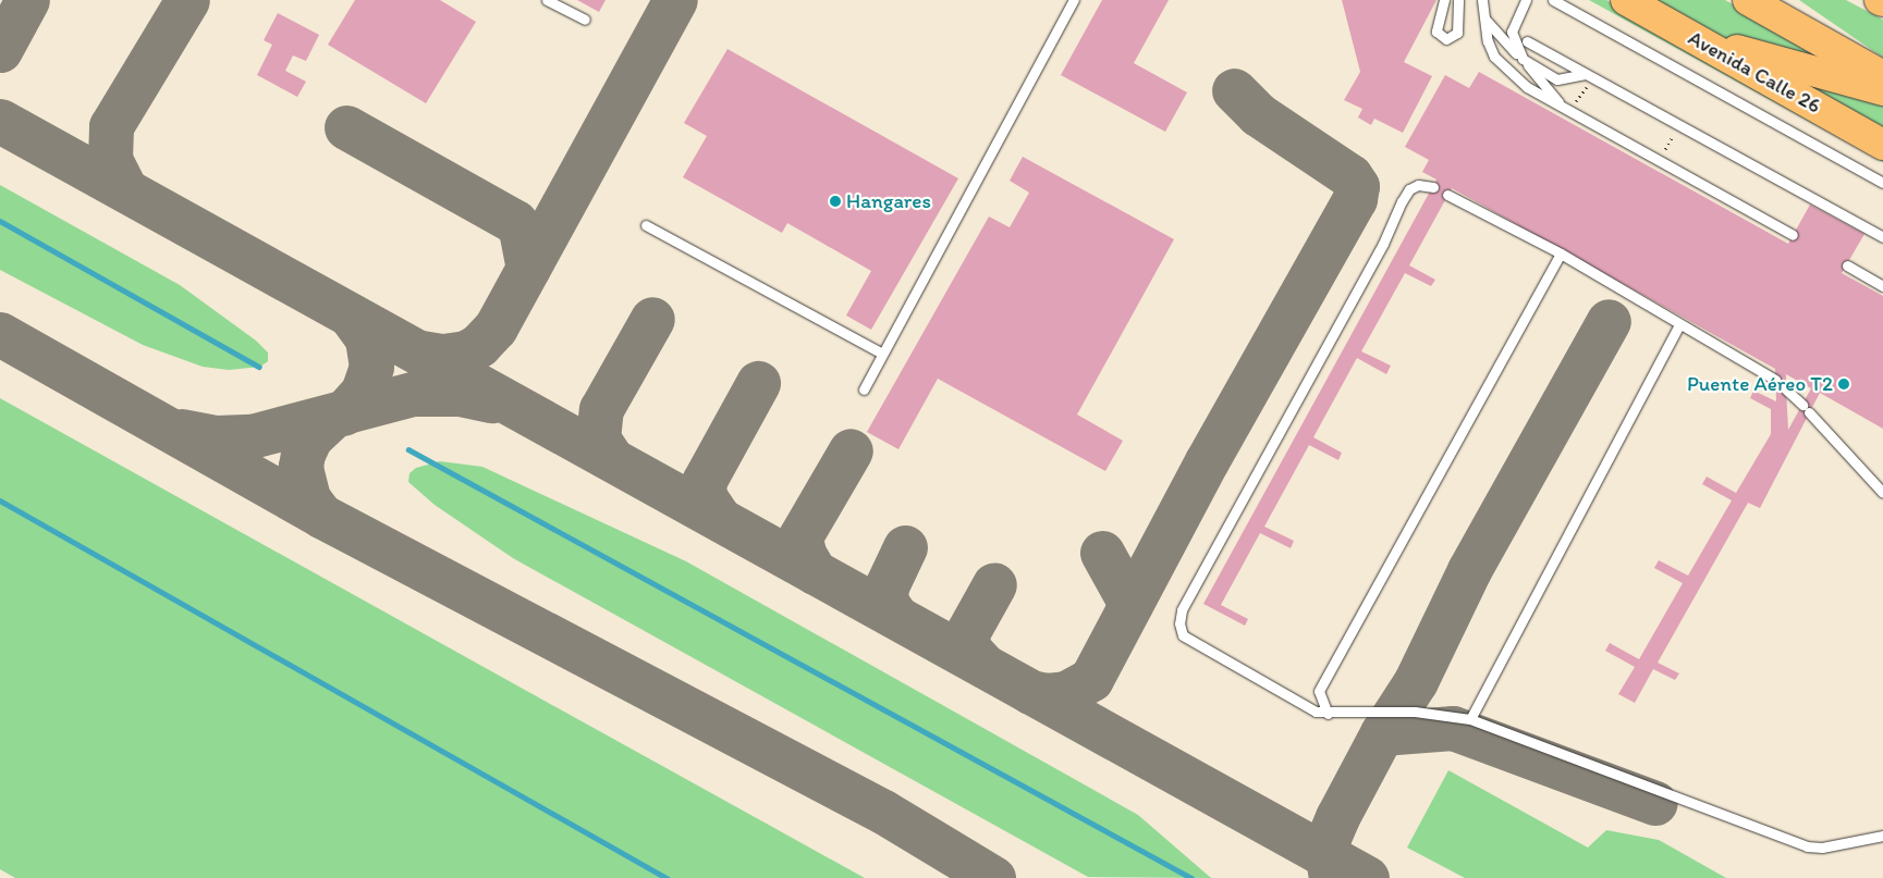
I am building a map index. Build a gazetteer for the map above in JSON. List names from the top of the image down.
{
  "streets": {
    "main road": ["Avenida Calle 26"]
  },
  "places": ["Hangares", "Puente Aéreo T2"]
}
